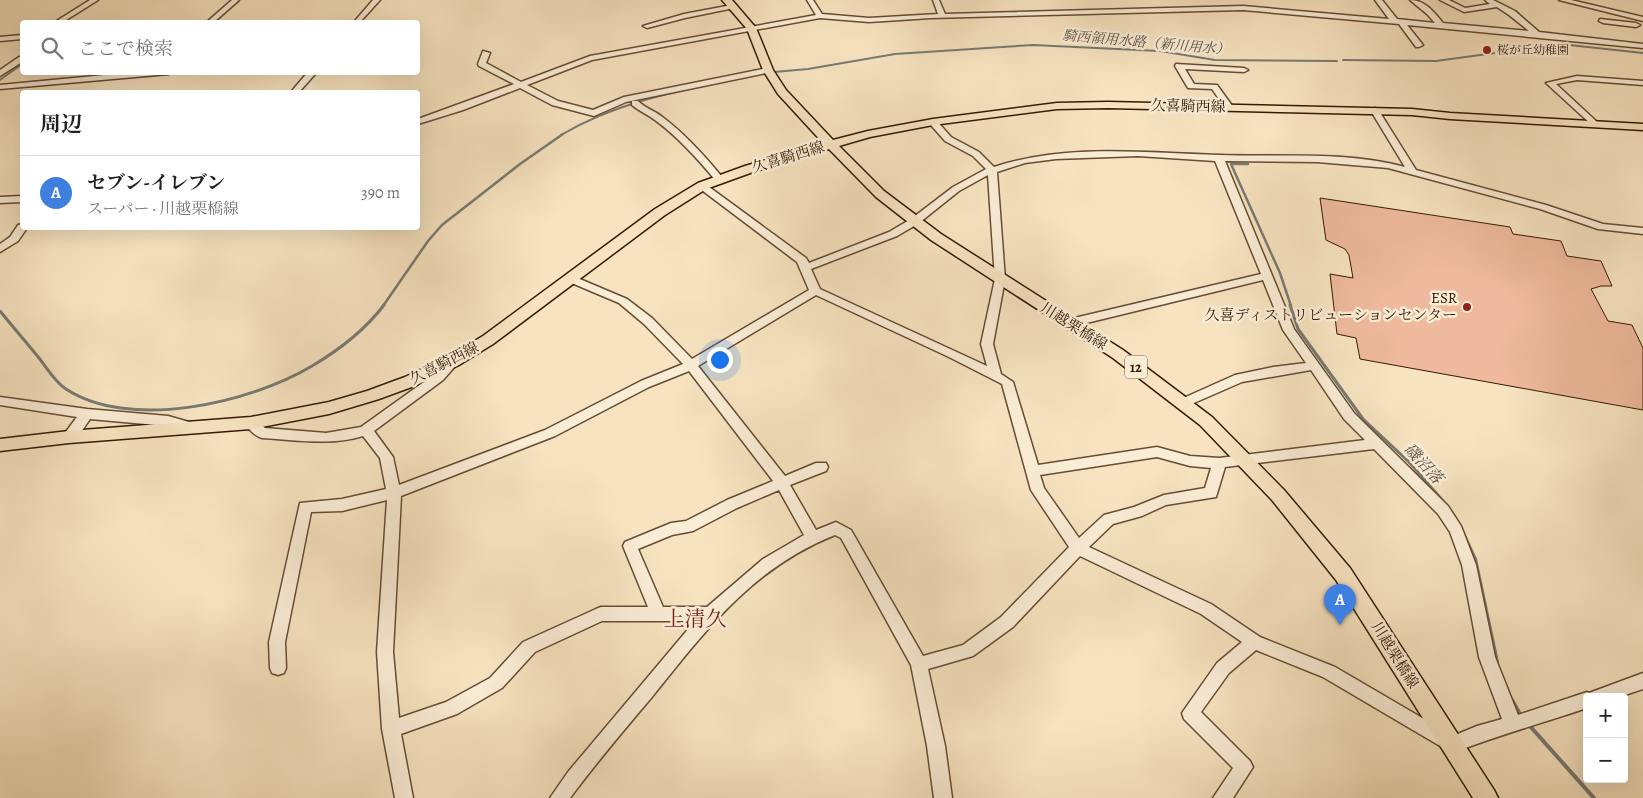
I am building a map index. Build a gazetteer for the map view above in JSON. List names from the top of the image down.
{
  "streets": {
    "main road": ["久喜騎西線", "川越栗橋線", "12"]
  },
  "crossings": [
    ["久喜騎西線", "川越栗橋線"]
  ],
  "districts": ["上清久"],
  "water": ["騎西領用水路（新川用水）", "磯沼落"],
  "places": ["桜が丘幼稚園", "ESR 久喜ディストリビューションセンター"],
  "page": {
    "search": "ここで検索",
    "heading": "周辺",
    "list": [
      {
        "mark": "A",
        "name": "セブン-イレブン",
        "note": "スーパー · 川越栗橋線",
        "value": "390 m"
      }
    ],
    "pins": "A",
    "map_buttons": ["+", "−"]
  }
}
